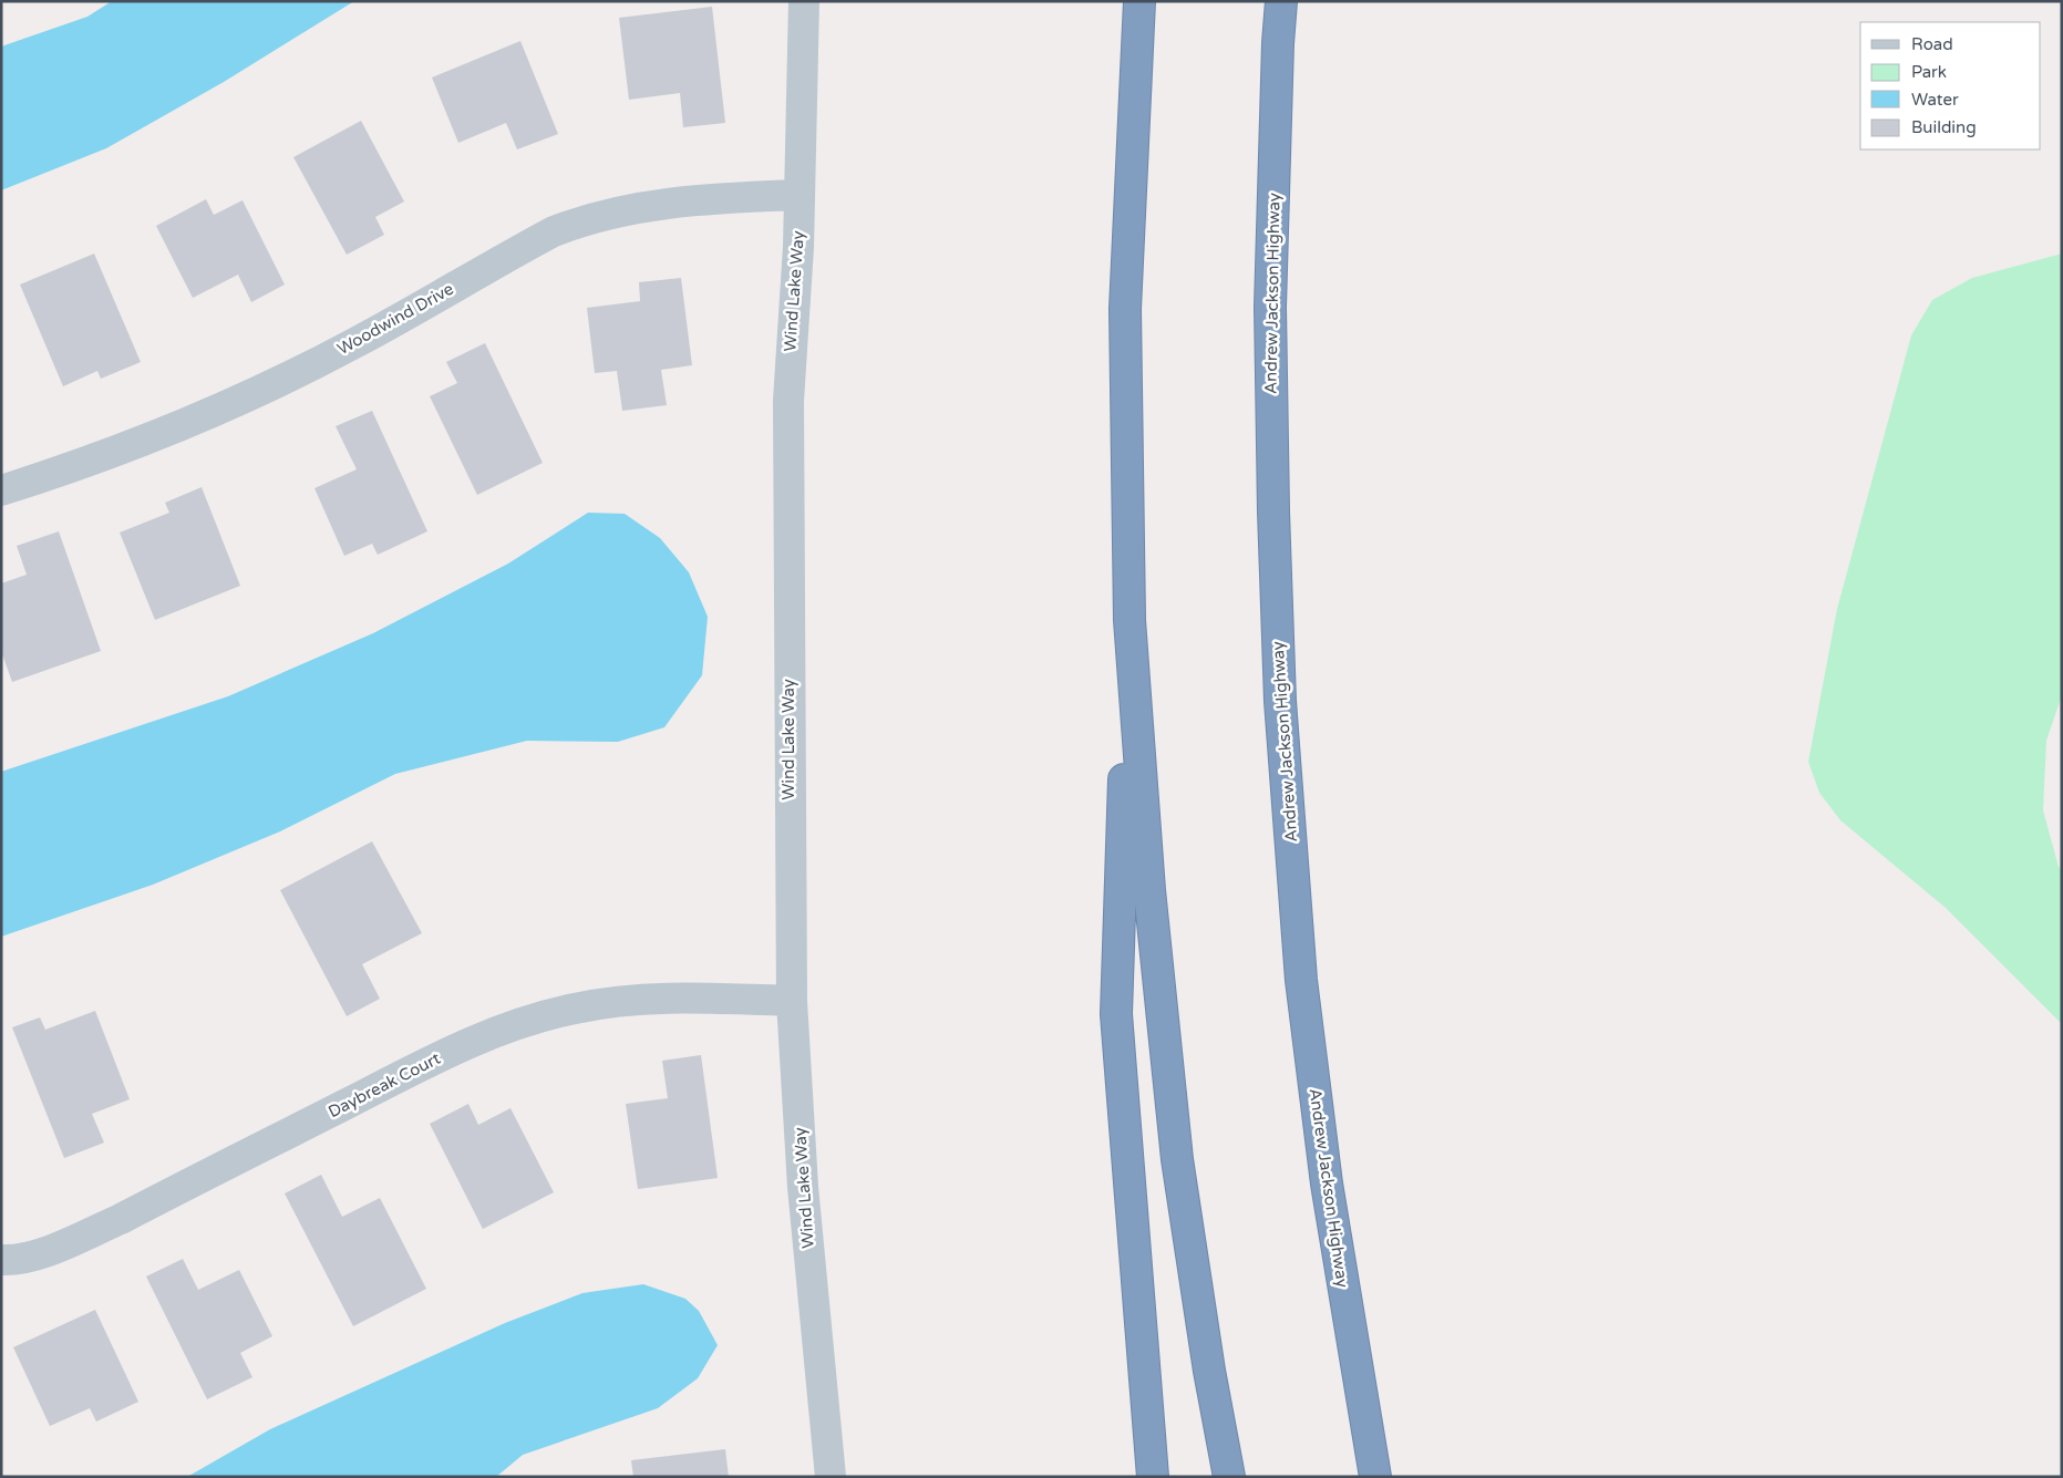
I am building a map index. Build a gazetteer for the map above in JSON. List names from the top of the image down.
{
  "streets": {
    "highway": ["Andrew Jackson Highway"],
    "street": ["Wind Lake Way", "Woodwind Drive", "Daybreak Court"]
  },
  "crossings": [
    ["Wind Lake Way", "Woodwind Drive"],
    ["Wind Lake Way", "Daybreak Court"]
  ],
  "legend": [
    "Road",
    "Park",
    "Water",
    "Building"
  ]
}
